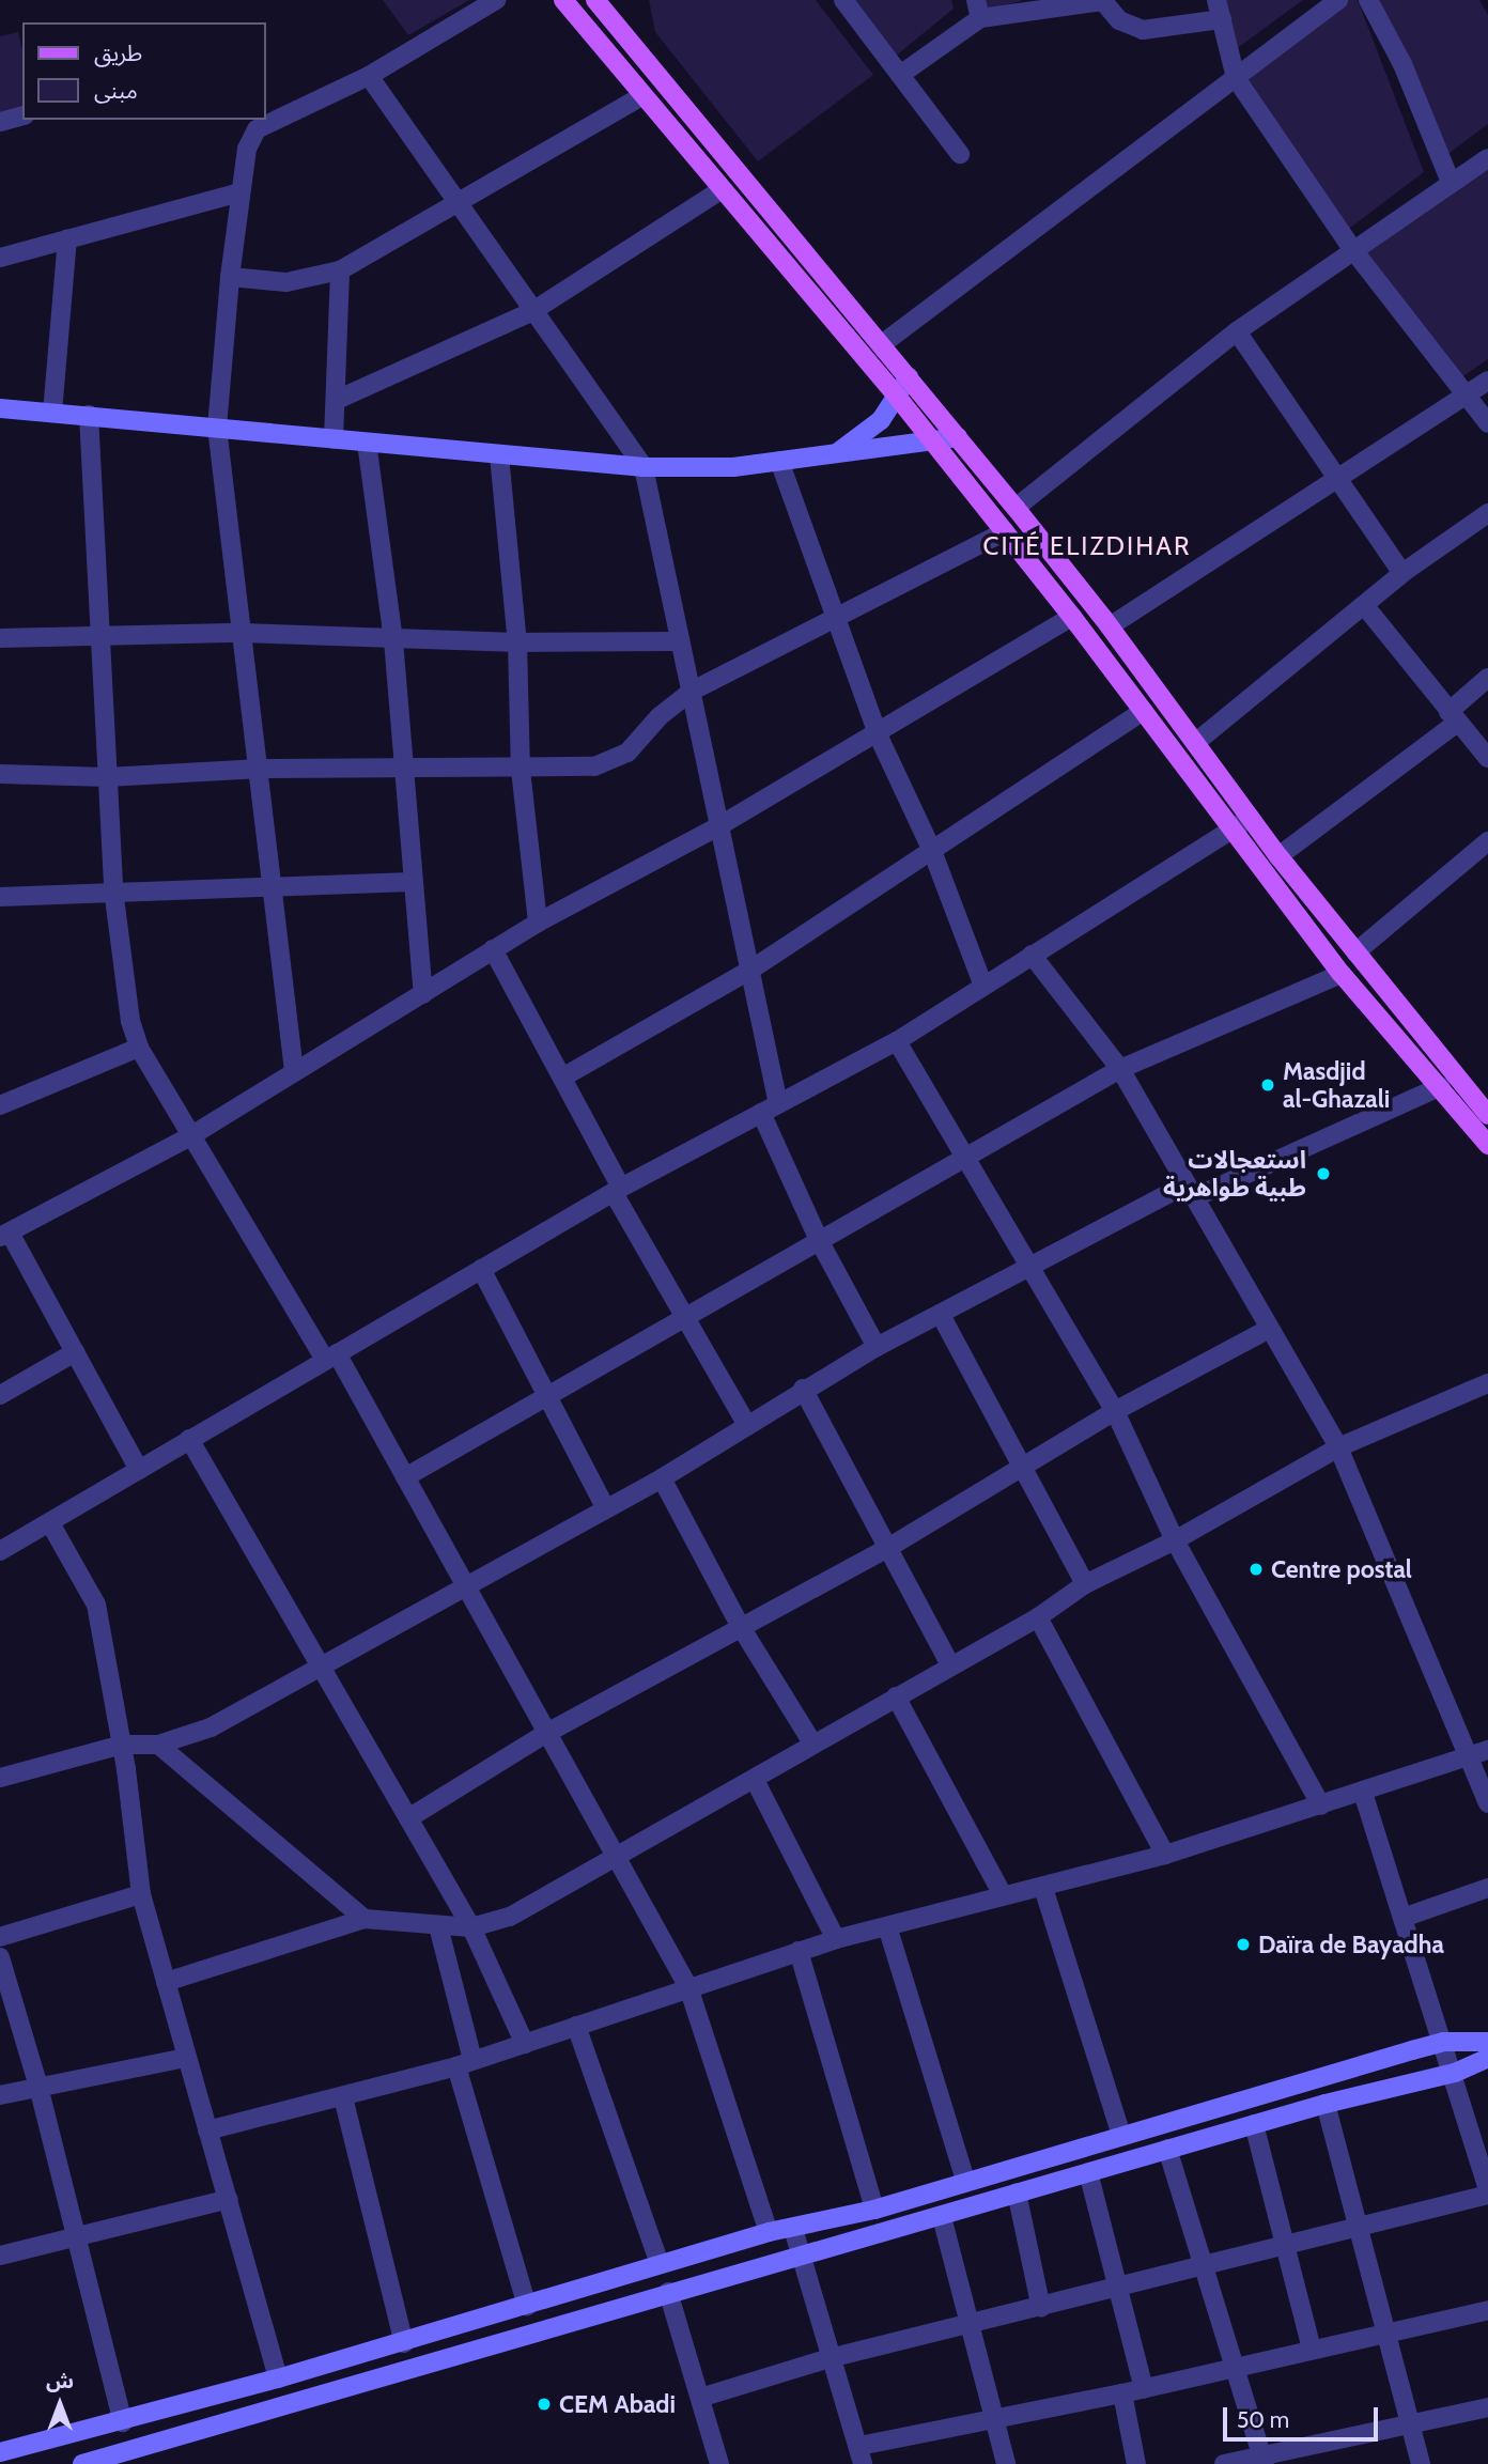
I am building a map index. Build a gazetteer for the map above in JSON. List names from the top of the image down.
{
  "districts": ["CITÉ ELIZDIHAR"],
  "places": [
    "Masdjid al-Ghazali",
    "استعجالات طبية طواهرية",
    "Centre postal",
    "Daïra de Bayadha",
    "CEM Abadi"
  ],
  "legend": ["طريق", "مبنى"],
  "scale_bar": "50 m",
  "north": "top"
}
